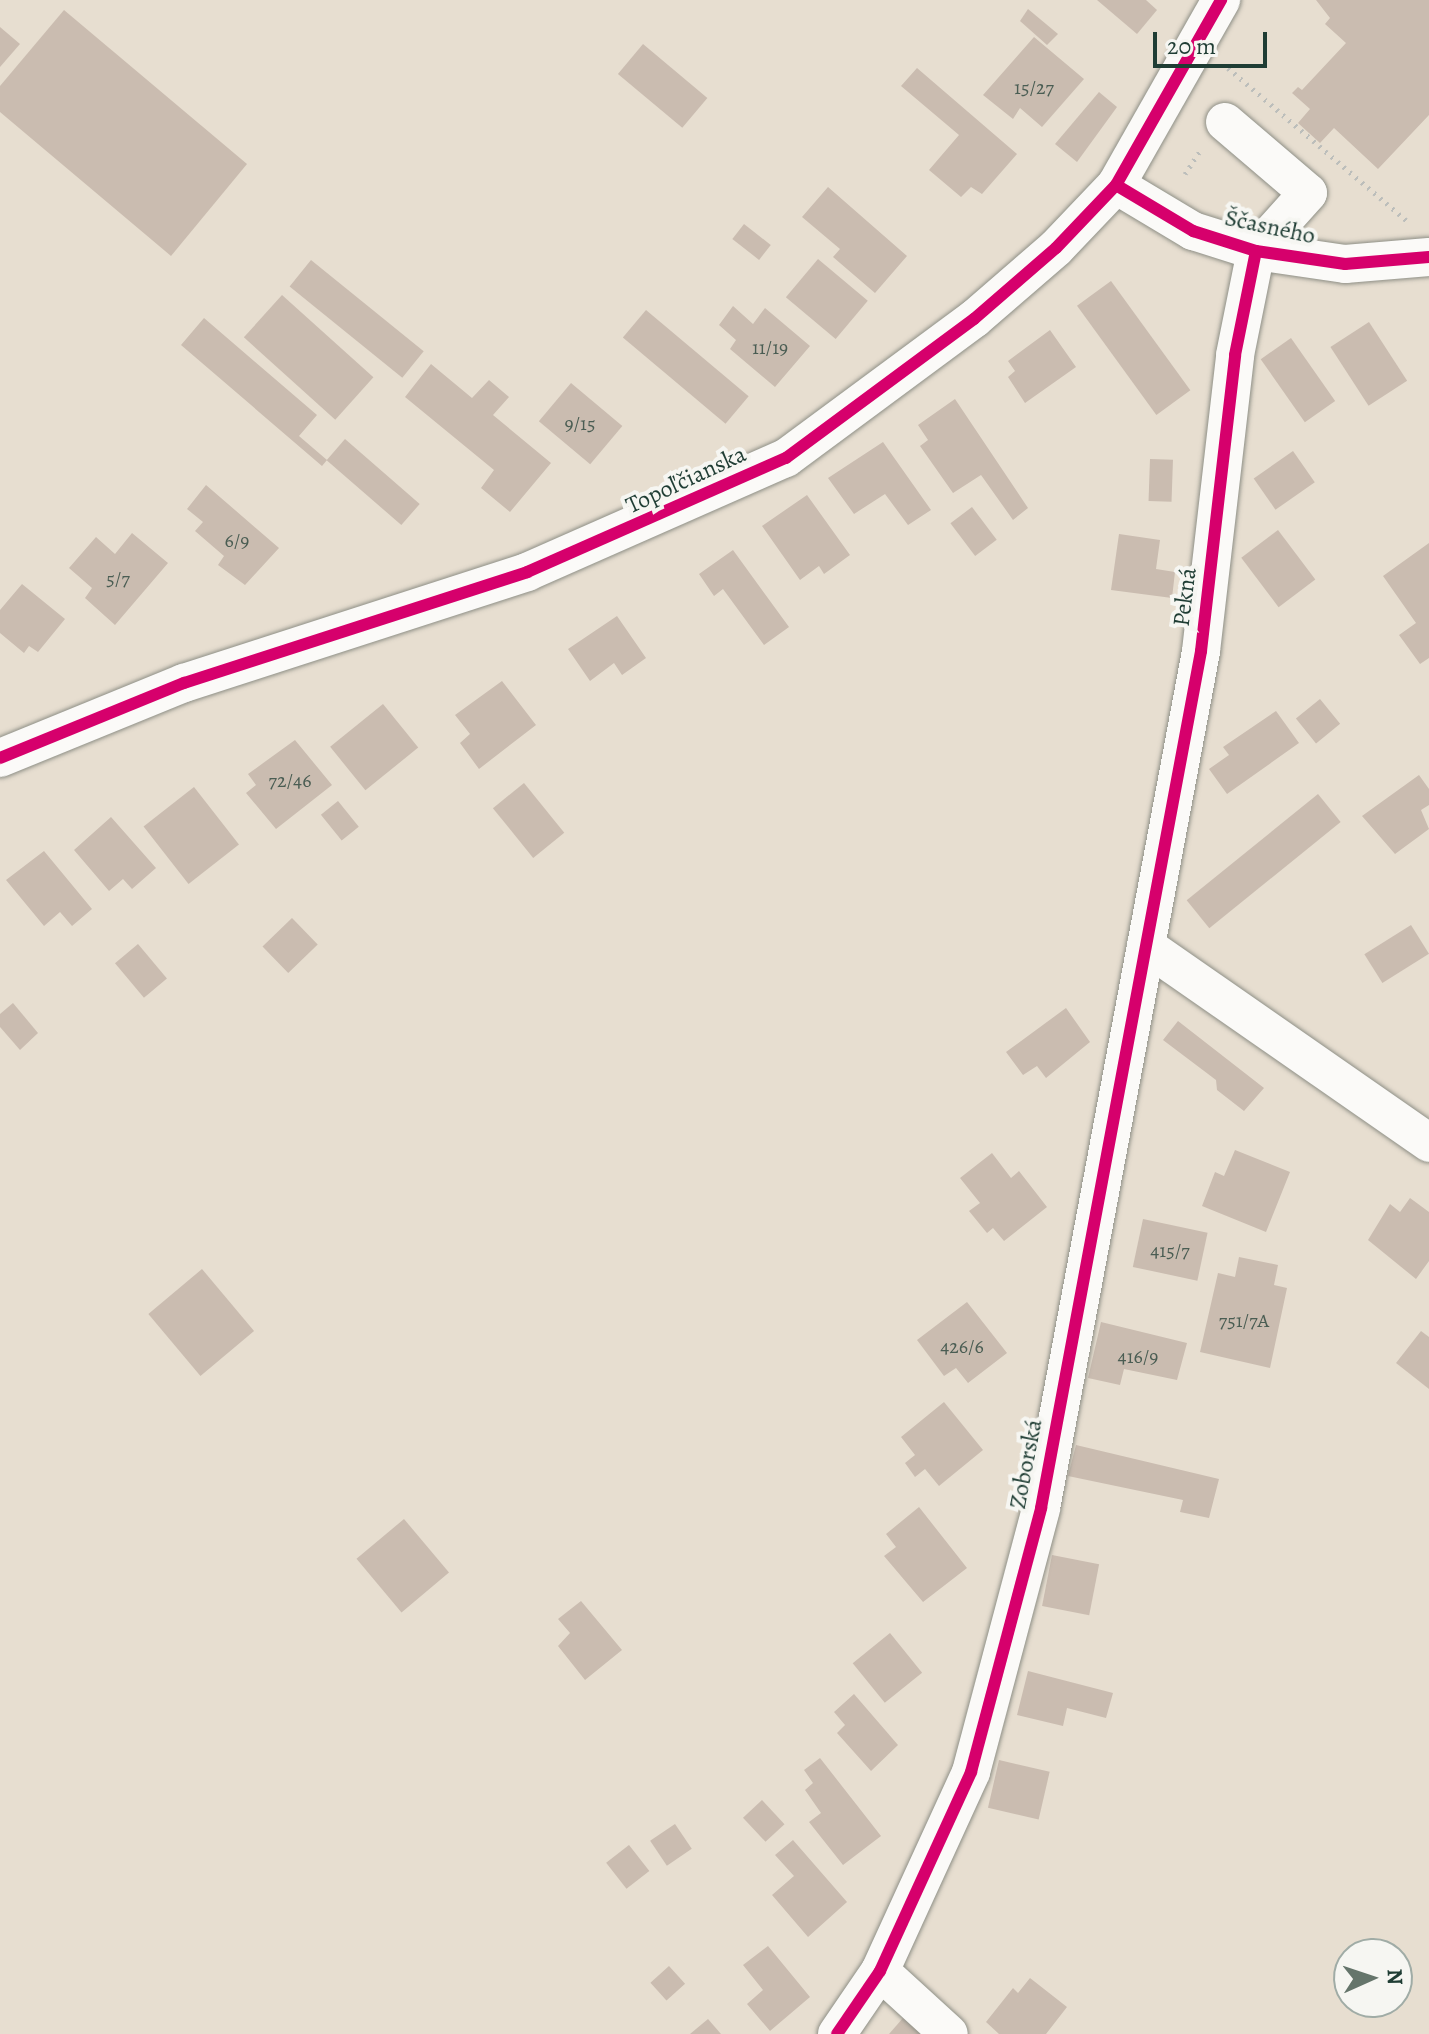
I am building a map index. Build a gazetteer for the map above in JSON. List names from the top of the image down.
{
  "streets": {
    "street": [
      "Ščasného",
      "Topoľčianska",
      "Pekná",
      "Zoborská"
    ]
  },
  "crossings": [
    ["Ščasného", "Topoľčianska"],
    ["Ščasného", "Pekná"],
    ["Pekná", "Zoborská"]
  ],
  "house_numbers": [
    "15/27",
    "11/19",
    "9/15",
    "6/9",
    "5/7",
    "72/46",
    "415/7",
    "751/7A",
    "426/6",
    "416/9"
  ],
  "scale_bar": "20 m",
  "north": "right"
}
